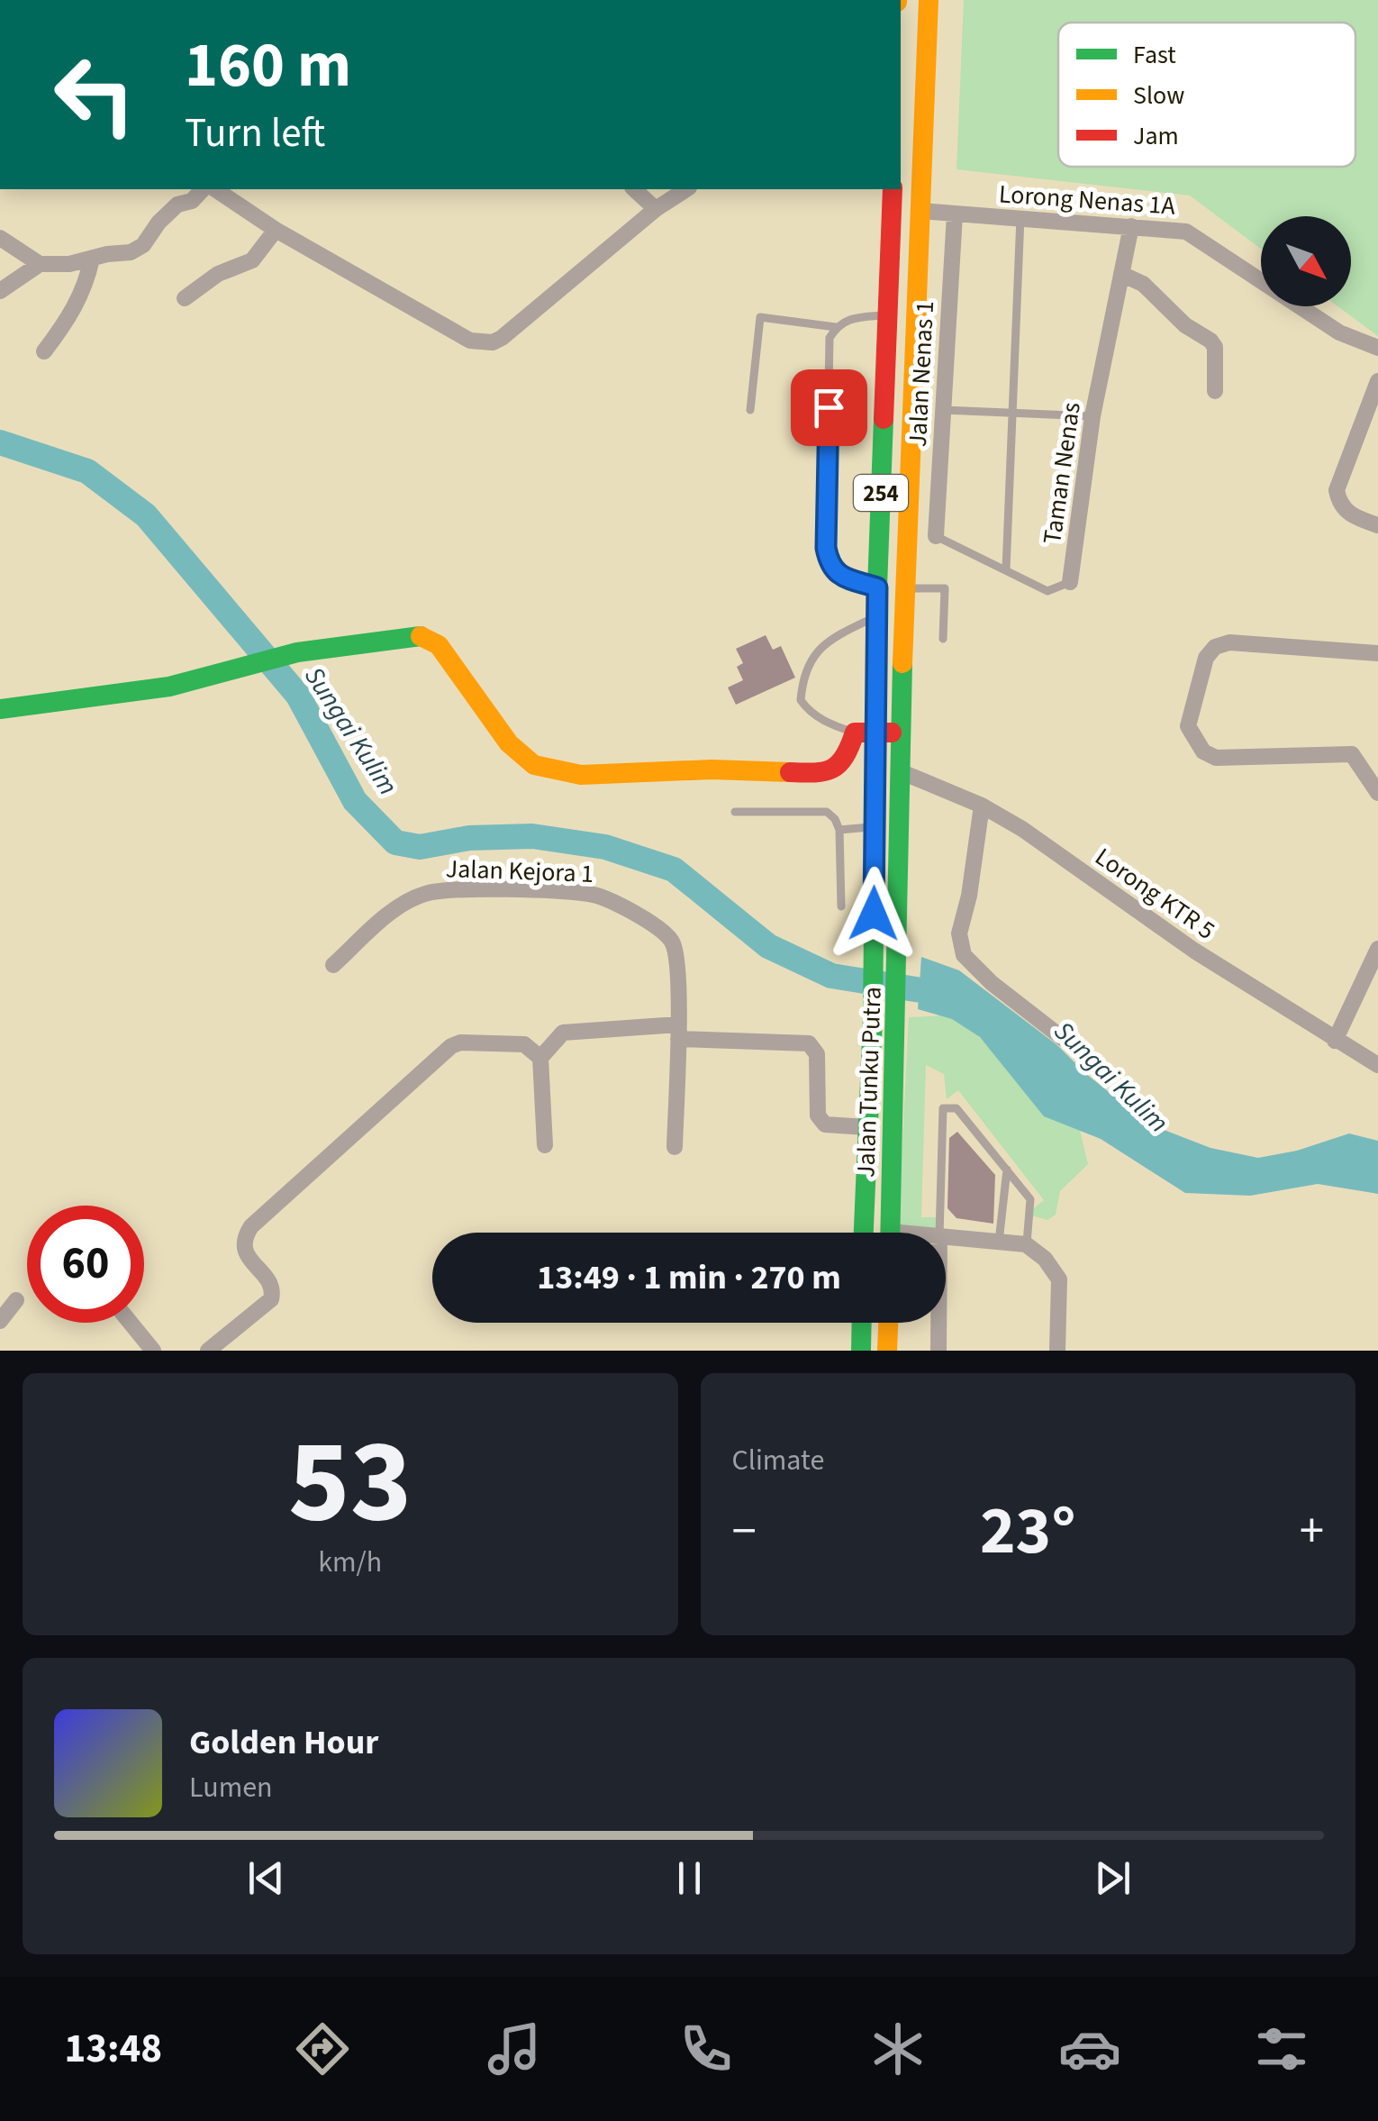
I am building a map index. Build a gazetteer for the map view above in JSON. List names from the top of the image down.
{
  "streets": {
    "main road": ["254", "Jalan Tunku Putra"],
    "street": [
      "Lorong Nenas 1A",
      "Jalan Nenas 1",
      "Taman Nenas",
      "Jalan Kejora 1",
      "Lorong KTR 5"
    ]
  },
  "crossings": [
    ["Lorong Nenas 1A", "Jalan Nenas 1"],
    ["Lorong Nenas 1A", "Taman Nenas"],
    ["Lorong Nenas 1A", "Jalan Tunku Putra"],
    ["Jalan Nenas 1", "Taman Nenas"],
    ["Lorong KTR 5", "Jalan Tunku Putra"]
  ],
  "water": ["Sungai Kulim"],
  "legend": ["Fast", "Slow", "Jam"],
  "north": "bottom right",
  "page": {
    "turn": ["160 m", "Turn left"],
    "limit": "60",
    "trip": "13:49 · 1 min · 270 m",
    "tile": [
      ["53", "km/h"],
      "Climate"
    ],
    "heat": ["−", "23°", "+"],
    "song": ["Golden Hour", "Lumen"],
    "tabs": "13:48"
  }
}
